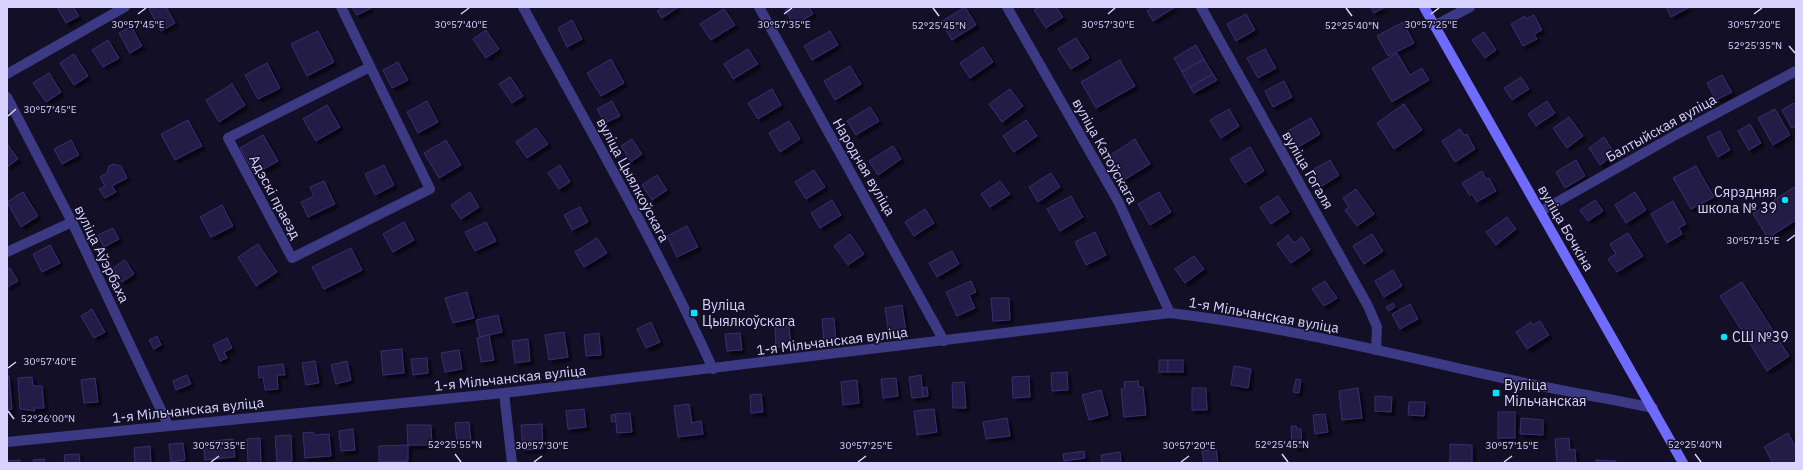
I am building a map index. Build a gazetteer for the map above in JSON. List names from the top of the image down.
{
  "streets": {
    "main road": ["вуліца Бочкіна"],
    "street": [
      "Балтыйская вуліца",
      "вуліца Катоўскага",
      "Народная вуліца",
      "вуліца Гогаля",
      "вуліца Цыялкоўскага",
      "Адэскі праезд",
      "вуліца Аўэрбаха",
      "1-я Мільчанская вуліца"
    ]
  },
  "crossings": [
    ["Балтыйская вуліца", "вуліца Бочкіна"],
    ["вуліца Катоўскага", "1-я Мільчанская вуліца"],
    ["Народная вуліца", "1-я Мільчанская вуліца"],
    ["вуліца Гогаля", "1-я Мільчанская вуліца"],
    ["вуліца Цыялкоўскага", "1-я Мільчанская вуліца"],
    ["вуліца Бочкіна", "1-я Мільчанская вуліца"],
    ["вуліца Аўэрбаха", "1-я Мільчанская вуліца"]
  ],
  "places": {
    "other": ["Сярэдняя школа № 39", "СШ №39"],
    "transit": ["Вуліца Цыялкоўскага", "Вуліца Мільчанская"]
  },
  "coordinates": [
    "30°57'45\"E",
    "30°57'40\"E",
    "30°57'35\"E",
    "30°57'30\"E",
    "30°57'25\"E",
    "30°57'20\"E",
    "52°25'40\"N",
    "52°25'45\"N",
    "52°25'35\"N",
    "30°57'15\"E",
    "52°26'00\"N",
    "52°25'55\"N"
  ]
}
